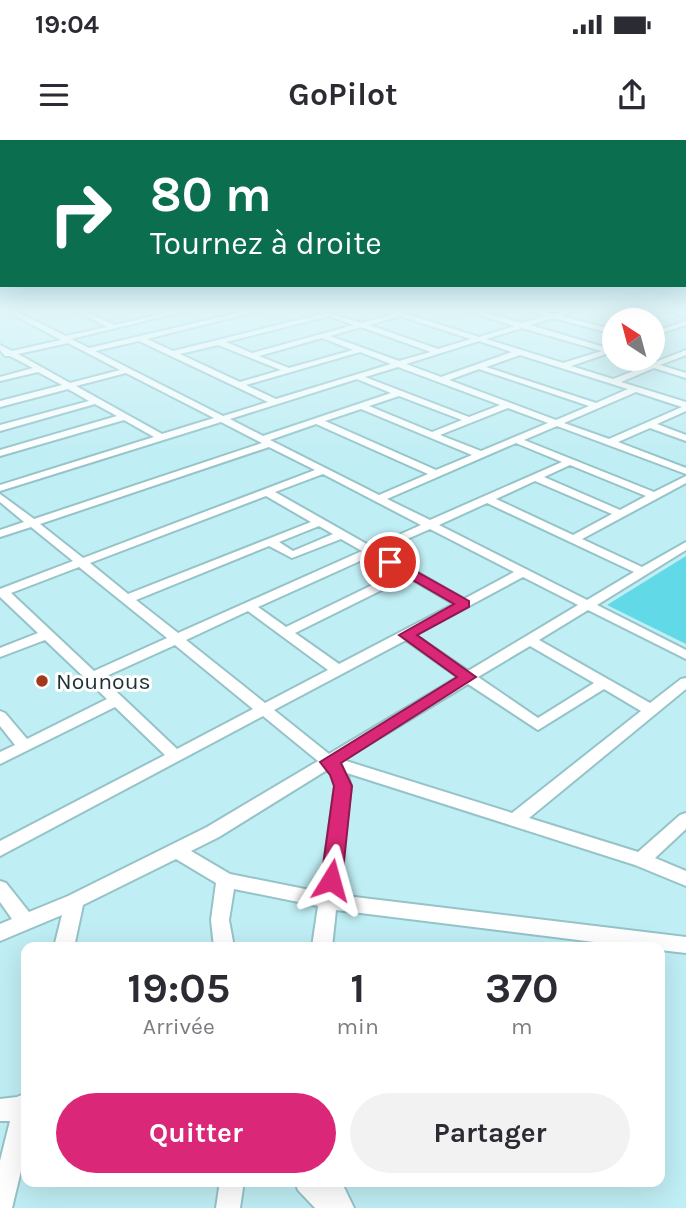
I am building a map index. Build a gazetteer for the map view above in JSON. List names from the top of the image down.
{
  "places": ["Nounous"],
  "north": "top left",
  "page": {
    "status": "19:04",
    "header": "GoPilot",
    "turn": ["80 m", "Tournez à droite"],
    "eta": [
      "19:05",
      "Arrivée",
      "1",
      "min",
      "370",
      "m"
    ],
    "buttons": ["Quitter", "Partager"]
  }
}
